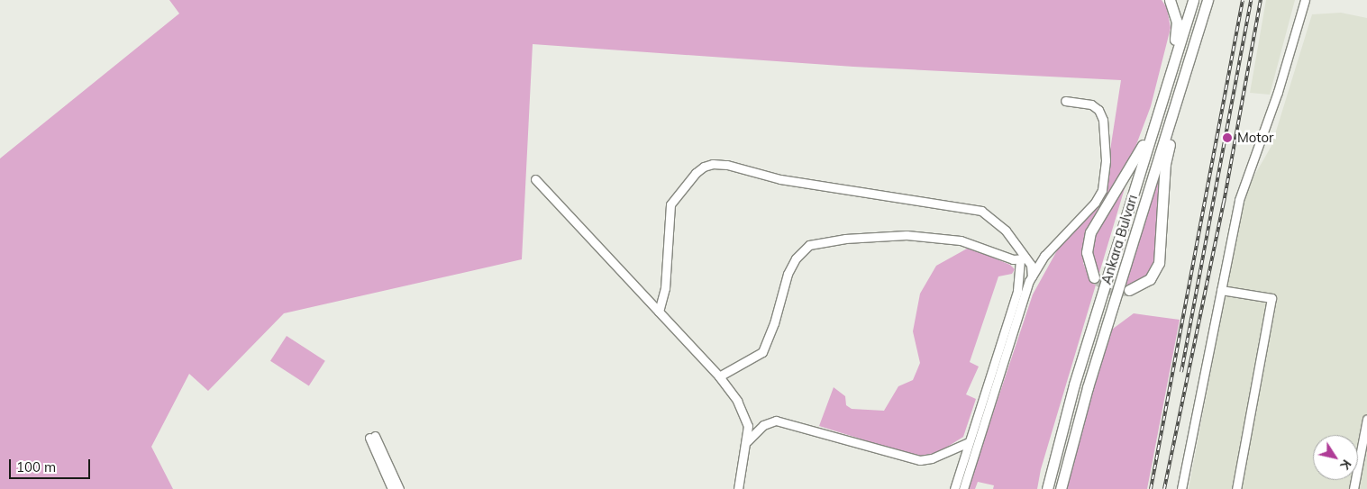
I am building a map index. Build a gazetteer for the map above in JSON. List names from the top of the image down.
{
  "streets": {
    "main road": ["Ankara Bulvarı"]
  },
  "places": ["Motor"],
  "scale_bar": "100 m",
  "north": "bottom right"
}
